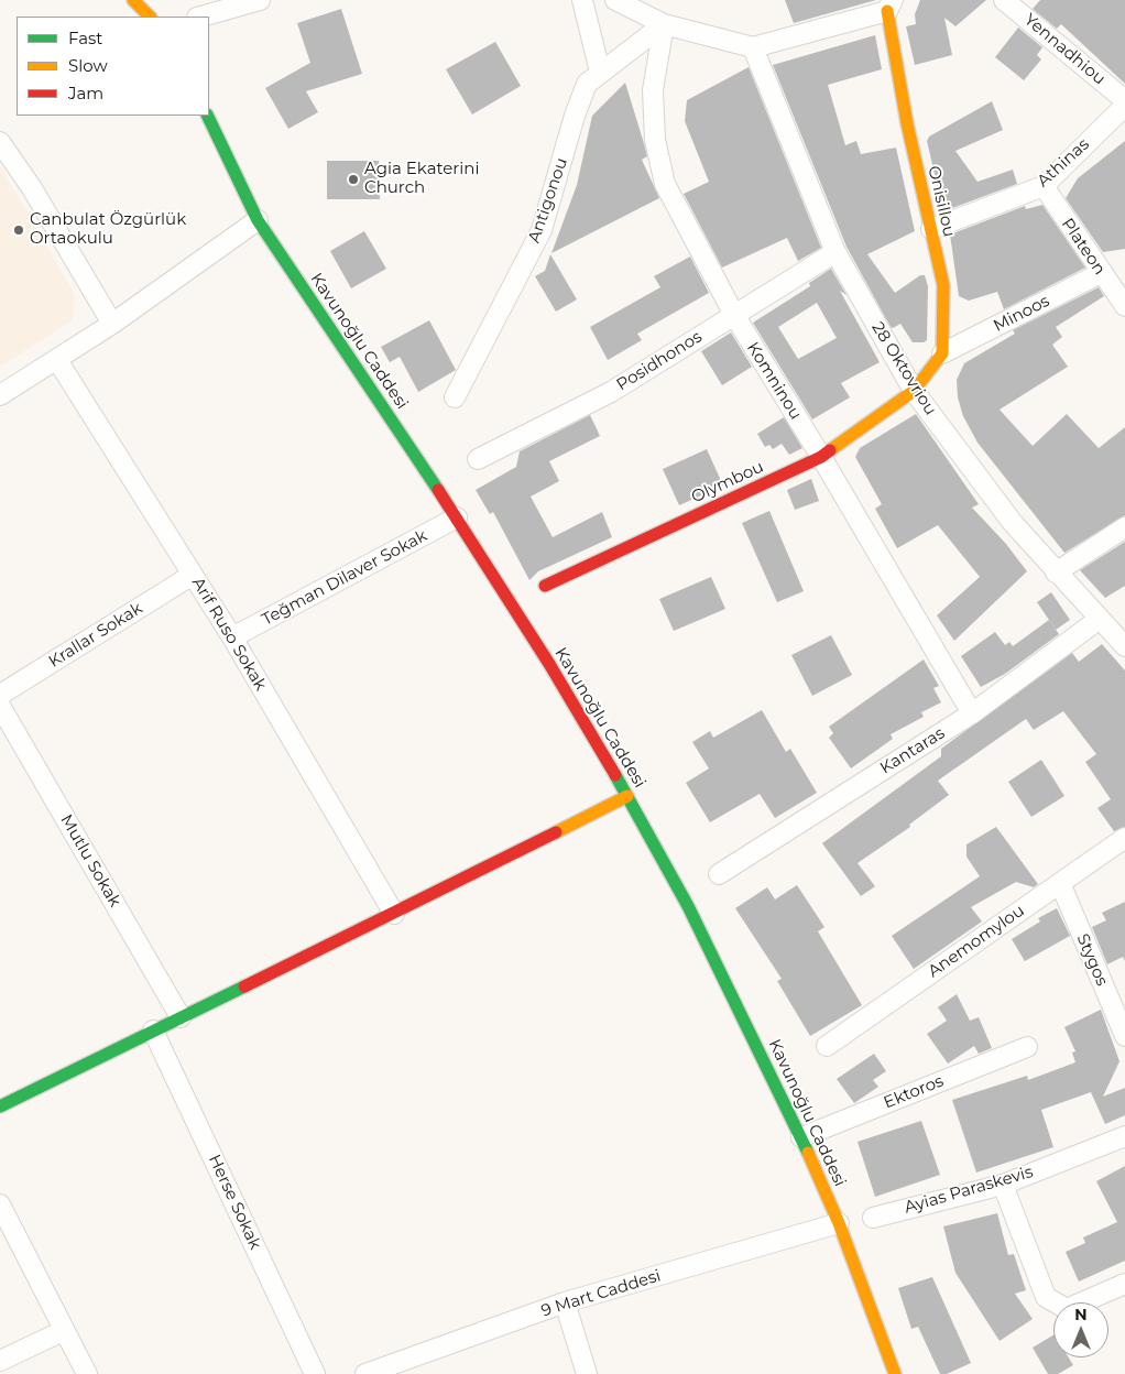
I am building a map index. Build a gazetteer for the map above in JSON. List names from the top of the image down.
{
  "streets": {
    "street": [
      "Yennadhiou",
      "Athinas",
      "Antigonou",
      "Onisillou",
      "Plateon",
      "Minoos",
      "Kavunoğlu Caddesi",
      "Posidhonos",
      "28 Oktovriou",
      "Komninou",
      "Olymbou",
      "Teğman Dilaver Sokak",
      "Arif Ruso Sokak",
      "Krallar Sokak",
      "Kantaras",
      "Mutlu Sokak",
      "Anemomylou",
      "Stygos",
      "Ektoros",
      "Ayias Paraskevis",
      "Herse Sokak",
      "9 Mart Caddesi"
    ]
  },
  "crossings": [
    ["Athinas", "Onisillou"],
    ["Athinas", "Plateon"],
    ["Antigonou", "Komninou"],
    ["Onisillou", "Minoos"],
    ["Plateon", "Minoos"],
    ["Kavunoğlu Caddesi", "Teğman Dilaver Sokak"],
    ["Kavunoğlu Caddesi", "Ektoros"],
    ["Kavunoğlu Caddesi", "9 Mart Caddesi"],
    ["Posidhonos", "28 Oktovriou"],
    ["Posidhonos", "Komninou"],
    ["28 Oktovriou", "Olymbou"],
    ["28 Oktovriou", "Kantaras"],
    ["Komninou", "Olymbou"],
    ["Komninou", "Kantaras"],
    ["Teğman Dilaver Sokak", "Arif Ruso Sokak"],
    ["Arif Ruso Sokak", "Krallar Sokak"],
    ["Anemomylou", "Stygos"]
  ],
  "places": ["Agia Ekaterini Church", "Canbulat Özgürlük Ortaokulu"],
  "legend": ["Fast", "Slow", "Jam"],
  "north": "top"
}
